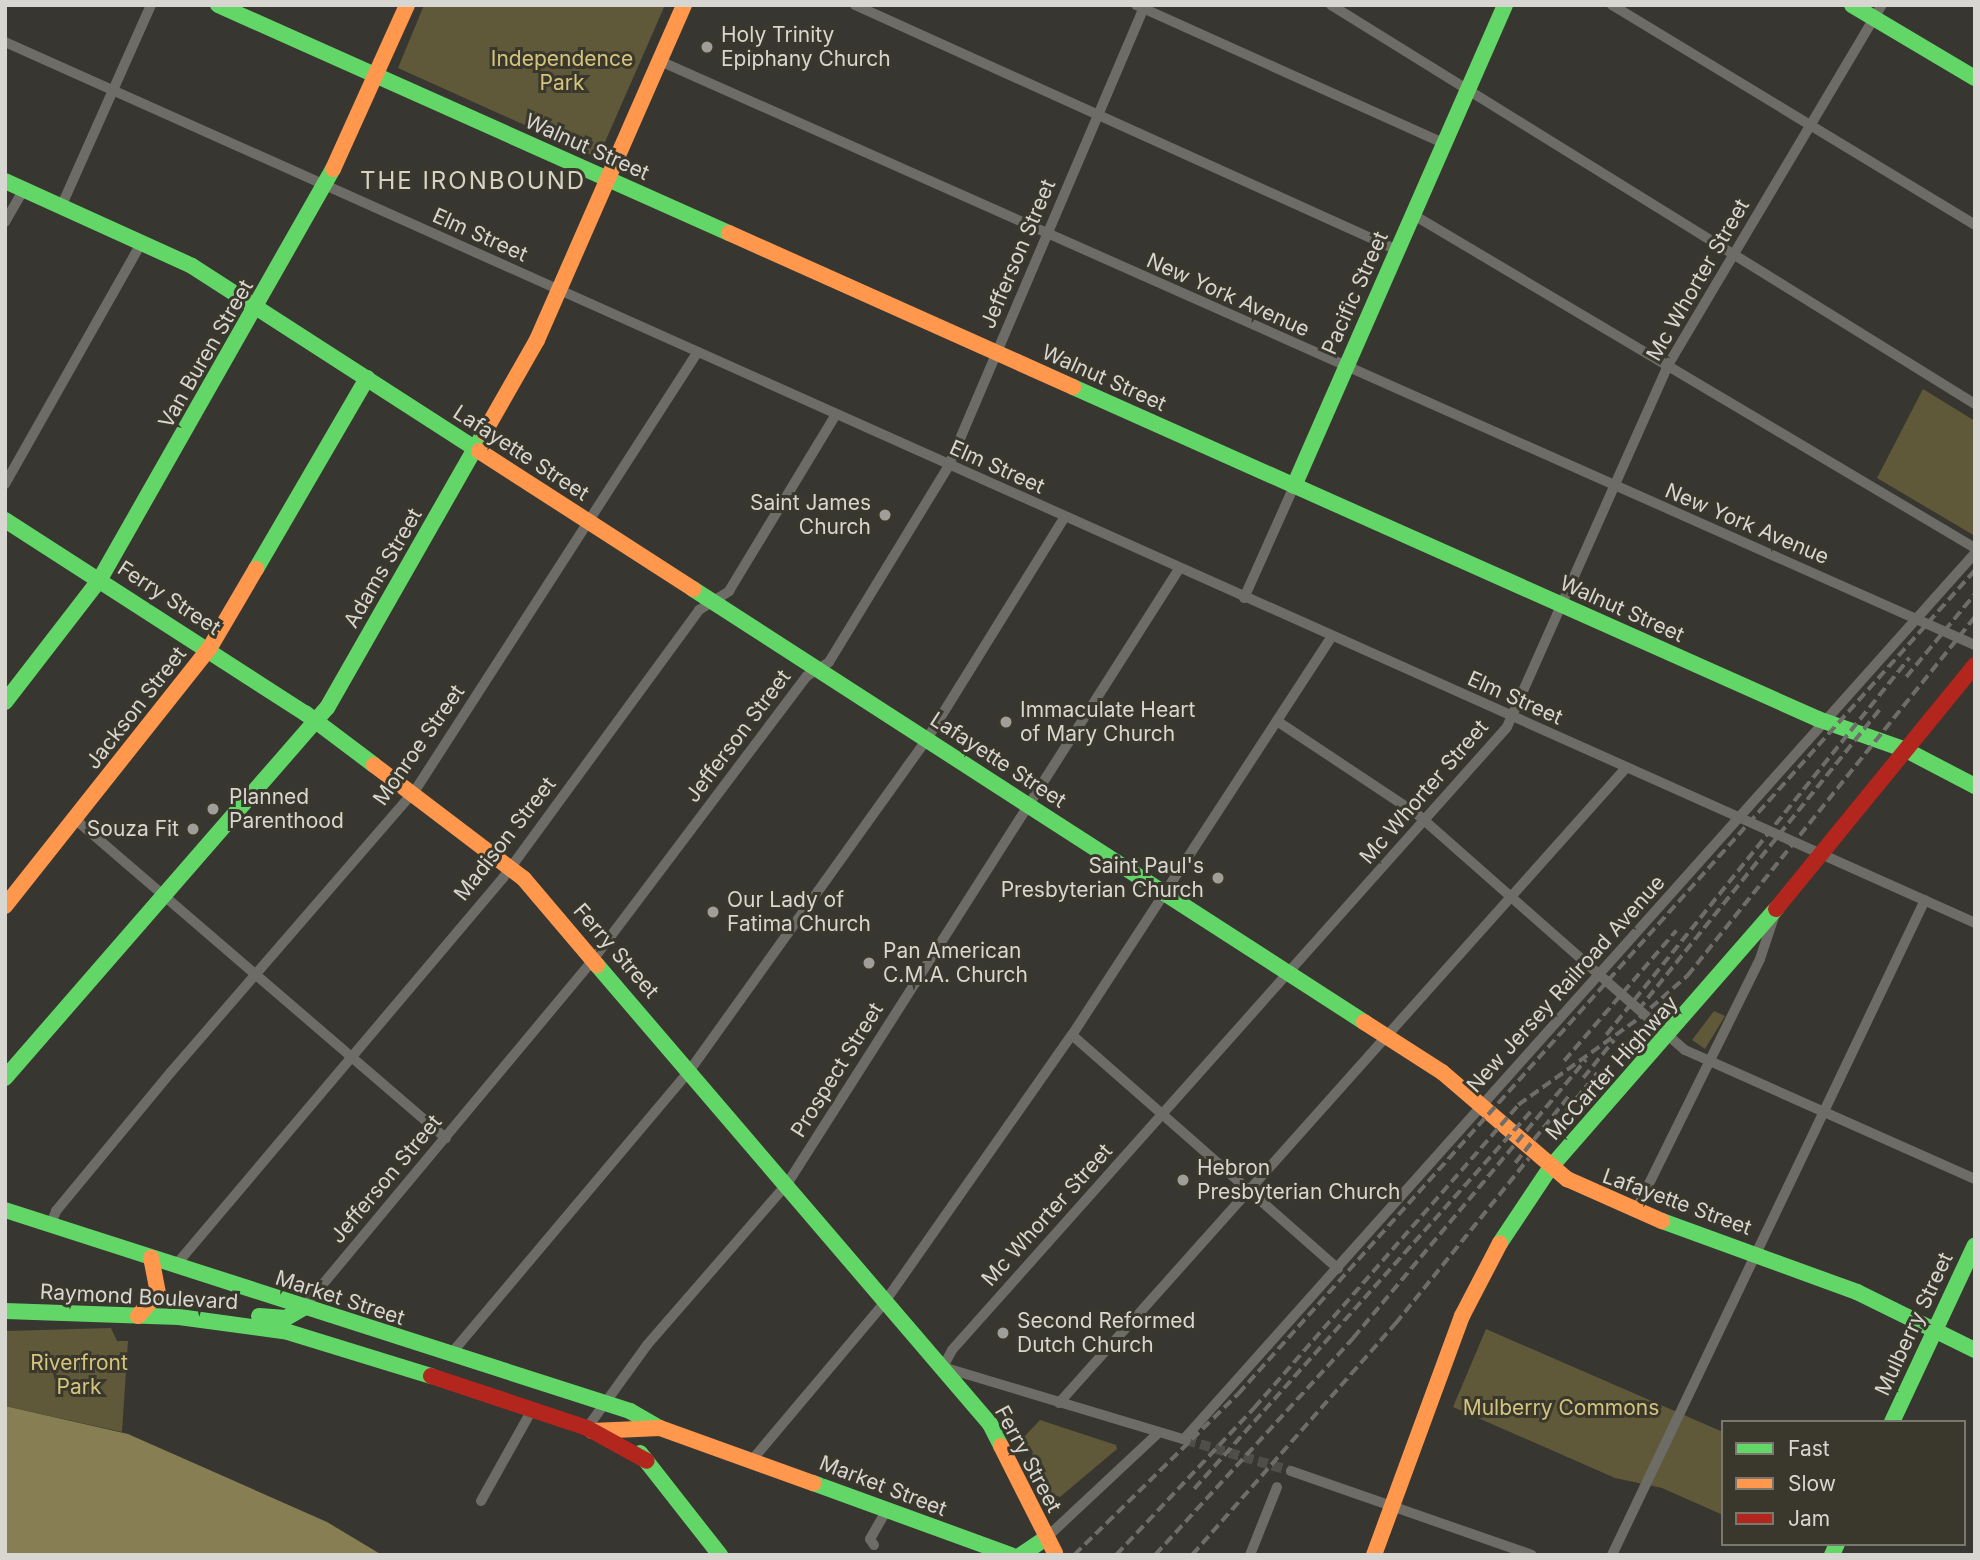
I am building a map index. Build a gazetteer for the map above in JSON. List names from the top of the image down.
{
  "streets": {
    "street": [
      "Walnut Street",
      "Elm Street",
      "Jefferson Street",
      "Mc Whorter Street",
      "Pacific Street",
      "New York Avenue",
      "Van Buren Street",
      "Lafayette Street",
      "Adams Street",
      "Ferry Street",
      "Jackson Street",
      "Monroe Street",
      "Madison Street",
      "New Jersey Railroad Avenue",
      "McCarter Highway",
      "Prospect Street",
      "Raymond Boulevard",
      "Market Street",
      "Mulberry Street"
    ]
  },
  "crossings": [
    ["Walnut Street", "Jefferson Street"],
    ["Walnut Street", "Mc Whorter Street"],
    ["Walnut Street", "Pacific Street"],
    ["Walnut Street", "Van Buren Street"],
    ["Walnut Street", "Adams Street"],
    ["Walnut Street", "New Jersey Railroad Avenue"],
    ["Walnut Street", "McCarter Highway"],
    ["Elm Street", "Jefferson Street"],
    ["Elm Street", "Mc Whorter Street"],
    ["Elm Street", "Pacific Street"],
    ["Elm Street", "Van Buren Street"],
    ["Elm Street", "Adams Street"],
    ["Elm Street", "Monroe Street"],
    ["Elm Street", "Madison Street"],
    ["Elm Street", "New Jersey Railroad Avenue"],
    ["Elm Street", "McCarter Highway"],
    ["Elm Street", "Prospect Street"],
    ["Jefferson Street", "New York Avenue"],
    ["Jefferson Street", "Lafayette Street"],
    ["Jefferson Street", "Ferry Street"],
    ["Jefferson Street", "Market Street"],
    ["Mc Whorter Street", "New York Avenue"],
    ["Mc Whorter Street", "Lafayette Street"],
    ["Mc Whorter Street", "Ferry Street"],
    ["Pacific Street", "New York Avenue"],
    ["New York Avenue", "Adams Street"],
    ["New York Avenue", "New Jersey Railroad Avenue"],
    ["Van Buren Street", "Lafayette Street"],
    ["Van Buren Street", "Ferry Street"],
    ["Lafayette Street", "Adams Street"],
    ["Lafayette Street", "Jackson Street"],
    ["Lafayette Street", "Monroe Street"],
    ["Lafayette Street", "Madison Street"],
    ["Lafayette Street", "New Jersey Railroad Avenue"],
    ["Lafayette Street", "McCarter Highway"],
    ["Lafayette Street", "Prospect Street"],
    ["Lafayette Street", "Mulberry Street"],
    ["Adams Street", "Ferry Street"],
    ["Ferry Street", "Jackson Street"],
    ["Ferry Street", "Monroe Street"],
    ["Ferry Street", "Madison Street"],
    ["Ferry Street", "Prospect Street"],
    ["Monroe Street", "Market Street"],
    ["Madison Street", "Market Street"],
    ["Prospect Street", "Market Street"]
  ],
  "districts": ["THE IRONBOUND"],
  "parks": ["Independence Park", "Riverfront Park", "Mulberry Commons"],
  "places": [
    "Holy Trinity Epiphany Church",
    "Saint James Church",
    "Immaculate Heart of Mary Church",
    "Planned Parenthood",
    "Souza Fit",
    "Saint Paul's Presbyterian Church",
    "Our Lady of Fatima Church",
    "Pan American C.M.A. Church",
    "Hebron Presbyterian Church",
    "Second Reformed Dutch Church"
  ],
  "legend": ["Fast", "Slow", "Jam"]
}
